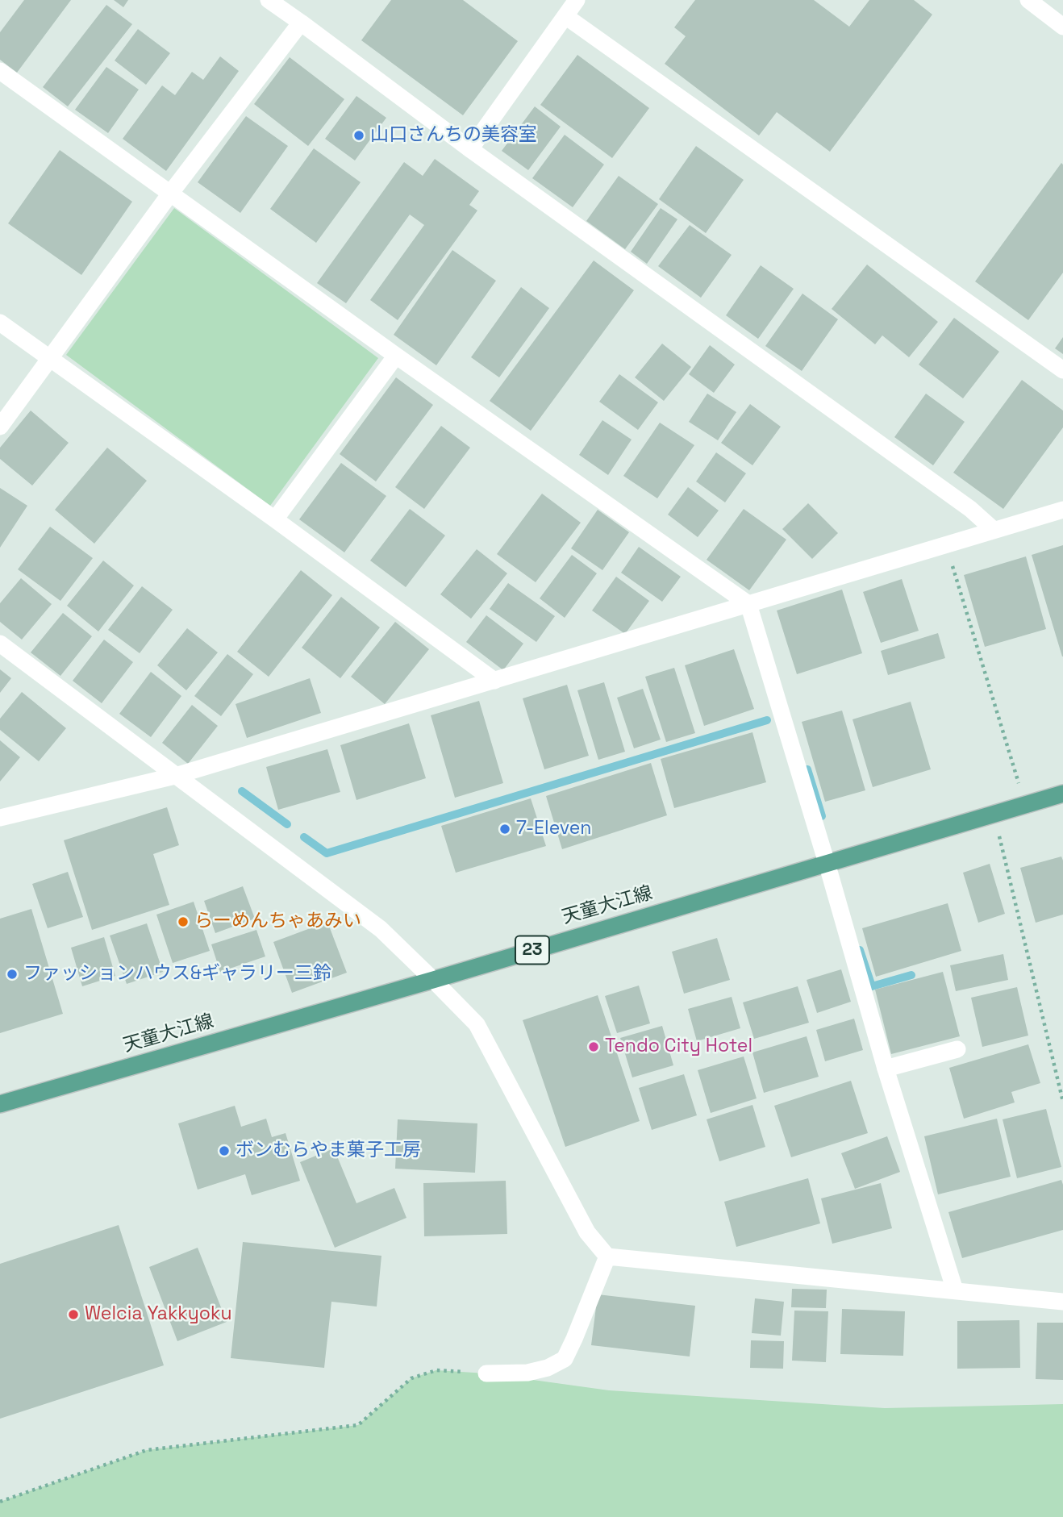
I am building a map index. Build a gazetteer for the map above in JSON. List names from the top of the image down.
{
  "streets": {
    "main road": ["天童大江線", "23"]
  },
  "places": [
    "山口さんちの美容室",
    "7-Eleven",
    "らーめんちゃあみい",
    "ファッションハウス&ギャラリー三鈴",
    "Tendo City Hotel",
    "ボンむらやま菓子工房",
    "Welcia Yakkyoku"
  ]
}
